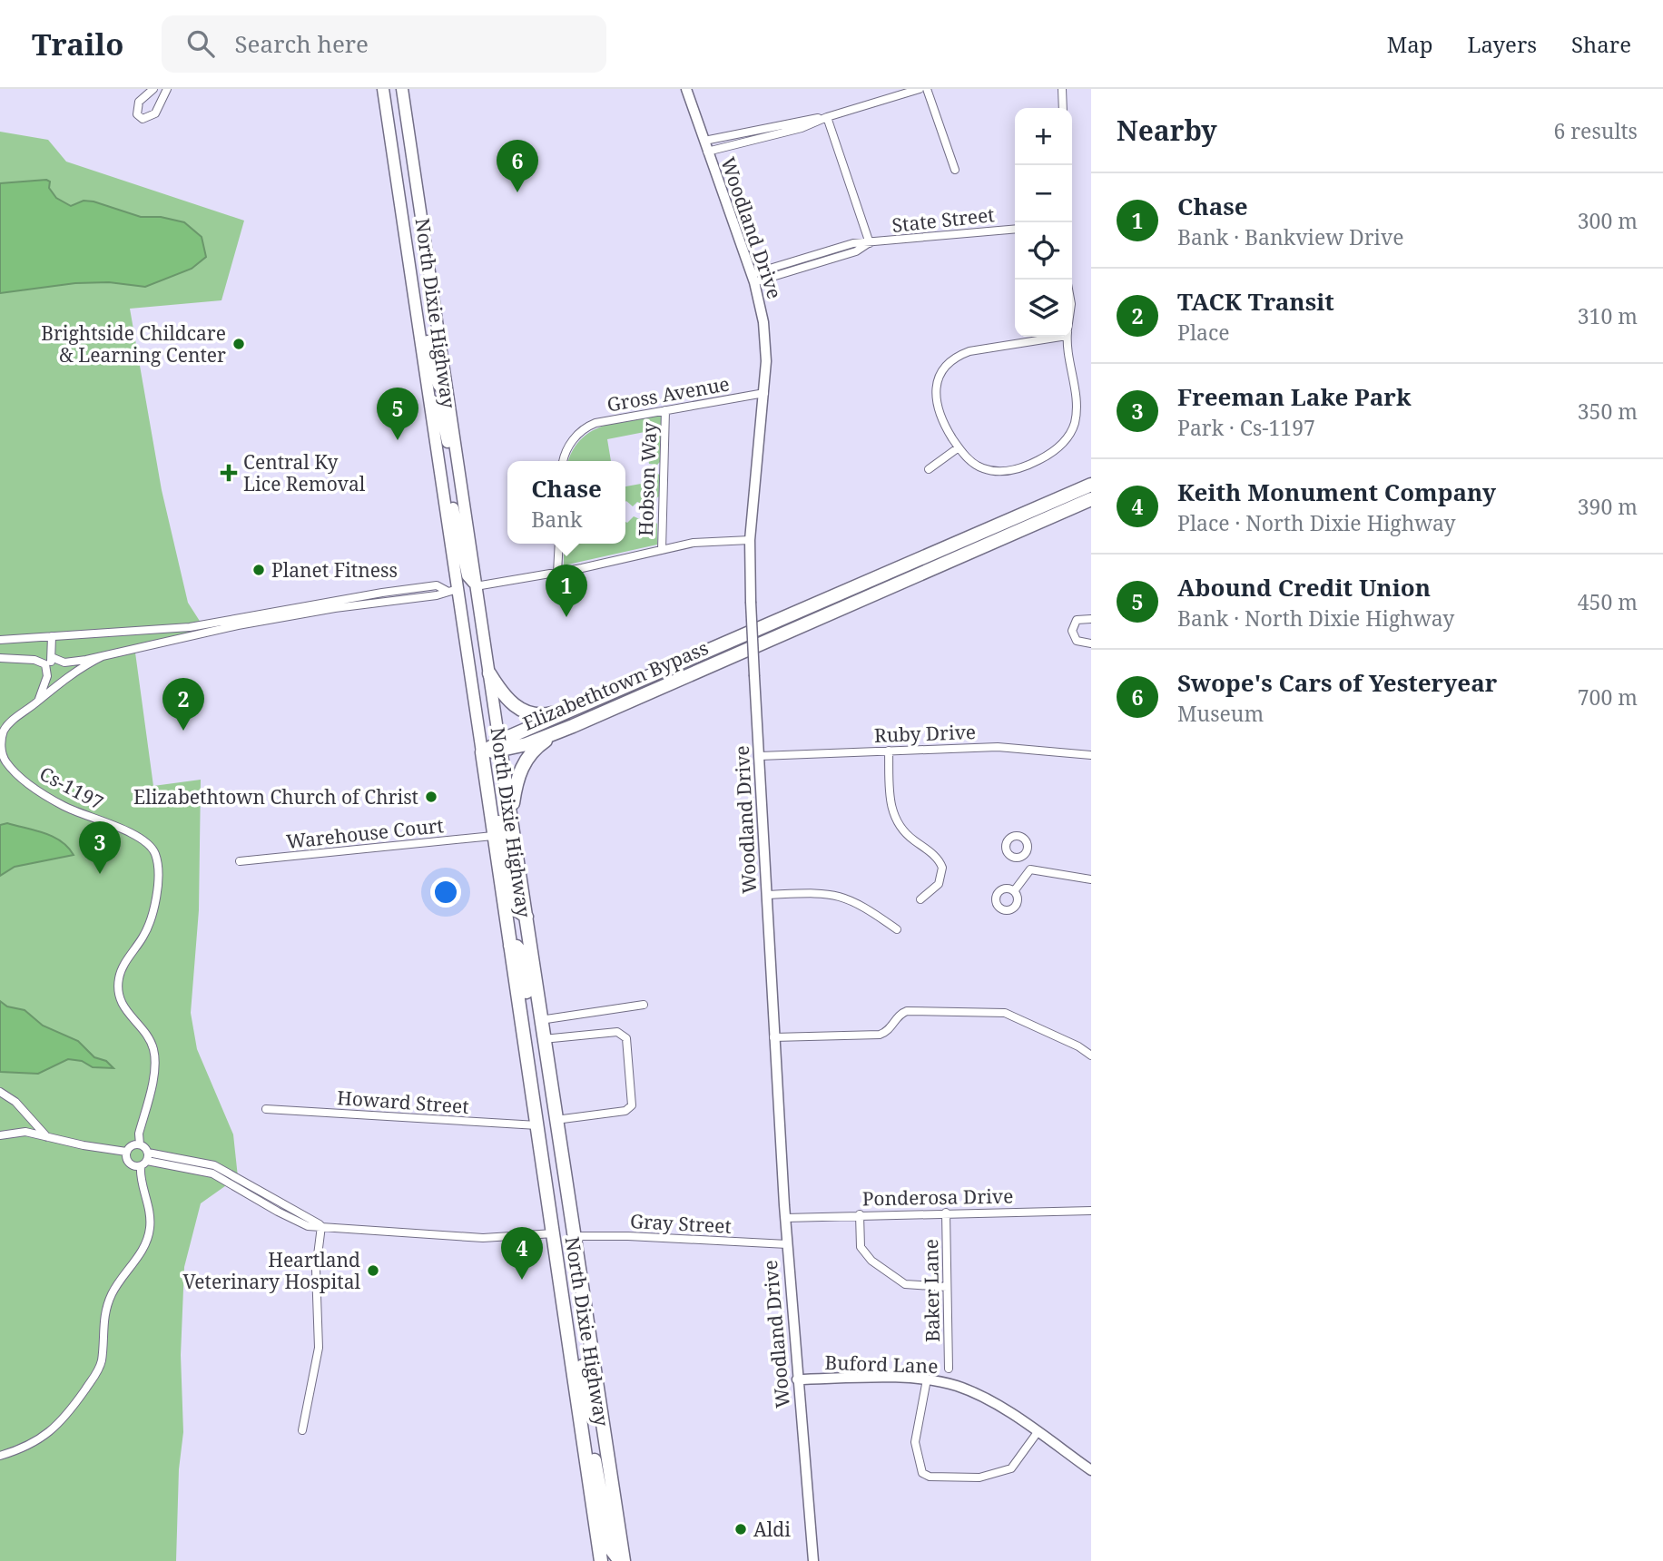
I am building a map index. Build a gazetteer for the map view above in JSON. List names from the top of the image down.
{
  "streets": {
    "highway": ["North Dixie Highway", "Elizabethtown Bypass"],
    "street": [
      "State Street",
      "Woodland Drive",
      "Gross Avenue",
      "Hobson Way",
      "Ruby Drive",
      "Cs-1197",
      "Warehouse Court",
      "Howard Street",
      "Ponderosa Drive",
      "Gray Street",
      "Baker Lane",
      "Buford Lane"
    ]
  },
  "crossings": [
    ["State Street", "Woodland Drive"],
    ["Woodland Drive", "Gross Avenue"],
    ["Woodland Drive", "Ruby Drive"],
    ["Woodland Drive", "Ponderosa Drive"],
    ["Woodland Drive", "Gray Street"],
    ["Woodland Drive", "Buford Lane"],
    ["North Dixie Highway", "Elizabethtown Bypass"],
    ["North Dixie Highway", "Warehouse Court"],
    ["North Dixie Highway", "Howard Street"],
    ["North Dixie Highway", "Gray Street"],
    ["Gross Avenue", "Hobson Way"],
    ["Ponderosa Drive", "Baker Lane"]
  ],
  "places": {
    "other": [
      "Brightside Childcare & Learning Center",
      "Planet Fitness",
      "Elizabethtown Church of Christ",
      "Heartland Veterinary Hospital",
      "Aldi"
    ],
    "health": ["Central Ky Lice Removal"]
  },
  "page": {
    "header": "Trailo",
    "search": "Search here",
    "nav": ["Map", "Layers", "Share"],
    "heading": ["Nearby", "6 results"],
    "map_buttons": ["+", "−"],
    "pins": [
      "6",
      "5",
      "1",
      "2",
      "3",
      "4"
    ],
    "list": [
      {
        "mark": "1",
        "name": "Chase",
        "note": "Bank · Bankview Drive",
        "value": "300 m"
      },
      {
        "mark": "2",
        "name": "TACK Transit",
        "note": "Place",
        "value": "310 m"
      },
      {
        "mark": "3",
        "name": "Freeman Lake Park",
        "note": "Park · Cs-1197",
        "value": "350 m"
      },
      {
        "mark": "4",
        "name": "Keith Monument Company",
        "note": "Place · North Dixie Highway",
        "value": "390 m"
      },
      {
        "mark": "5",
        "name": "Abound Credit Union",
        "note": "Bank · North Dixie Highway",
        "value": "450 m"
      },
      {
        "mark": "6",
        "name": "Swope's Cars of Yesteryear",
        "note": "Museum",
        "value": "700 m"
      }
    ],
    "popup": ["Chase", "Bank"]
  }
}
